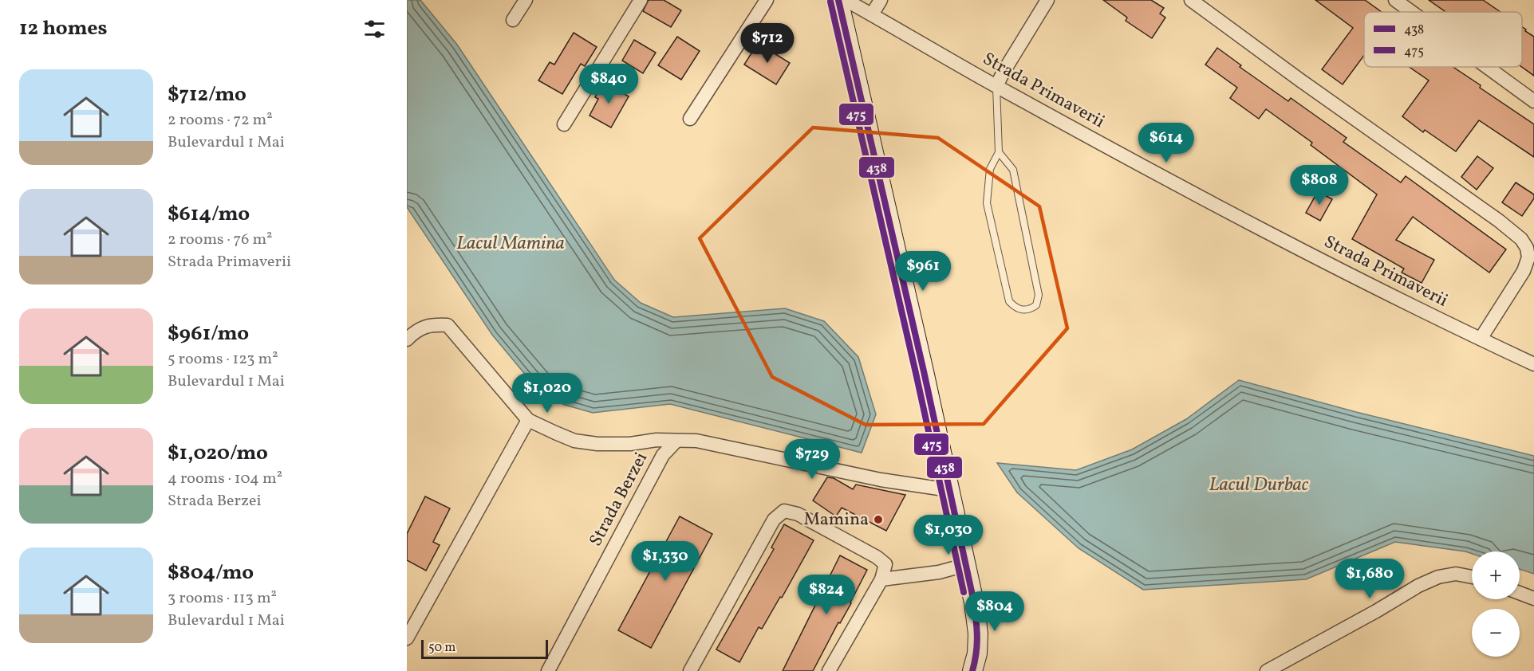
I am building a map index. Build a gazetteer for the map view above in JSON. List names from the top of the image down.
{
  "streets": {
    "street": ["Strada Primaverii", "Strada Berzei"]
  },
  "water": ["Lacul Mamina", "Lacul Durbac"],
  "places": ["Mamina"],
  "lines": ["transit line 438", "transit line 475"],
  "legend": ["438", "475"],
  "scale_bar": "50 m",
  "page": {
    "heading": "12 homes",
    "price": [
      "$712",
      "$840",
      "$614",
      "$808",
      "$961",
      "$1,020",
      "$729",
      "$1,030",
      "$1,330",
      "$1,680",
      "$824",
      "$804"
    ],
    "list": [
      {
        "name": "$712/mo",
        "note": "2 rooms · 72 m² · Bulevardul 1 Mai"
      },
      {
        "name": "$614/mo",
        "note": "2 rooms · 76 m² · Strada Primaverii"
      },
      {
        "name": "$961/mo",
        "note": "5 rooms · 123 m² · Bulevardul 1 Mai"
      },
      {
        "name": "$1,020/mo",
        "note": "4 rooms · 104 m² · Strada Berzei"
      },
      {
        "name": "$804/mo",
        "note": "3 rooms · 113 m² · Bulevardul 1 Mai"
      }
    ],
    "map_buttons": ["+", "−"],
    "scale": "50 m"
  }
}
